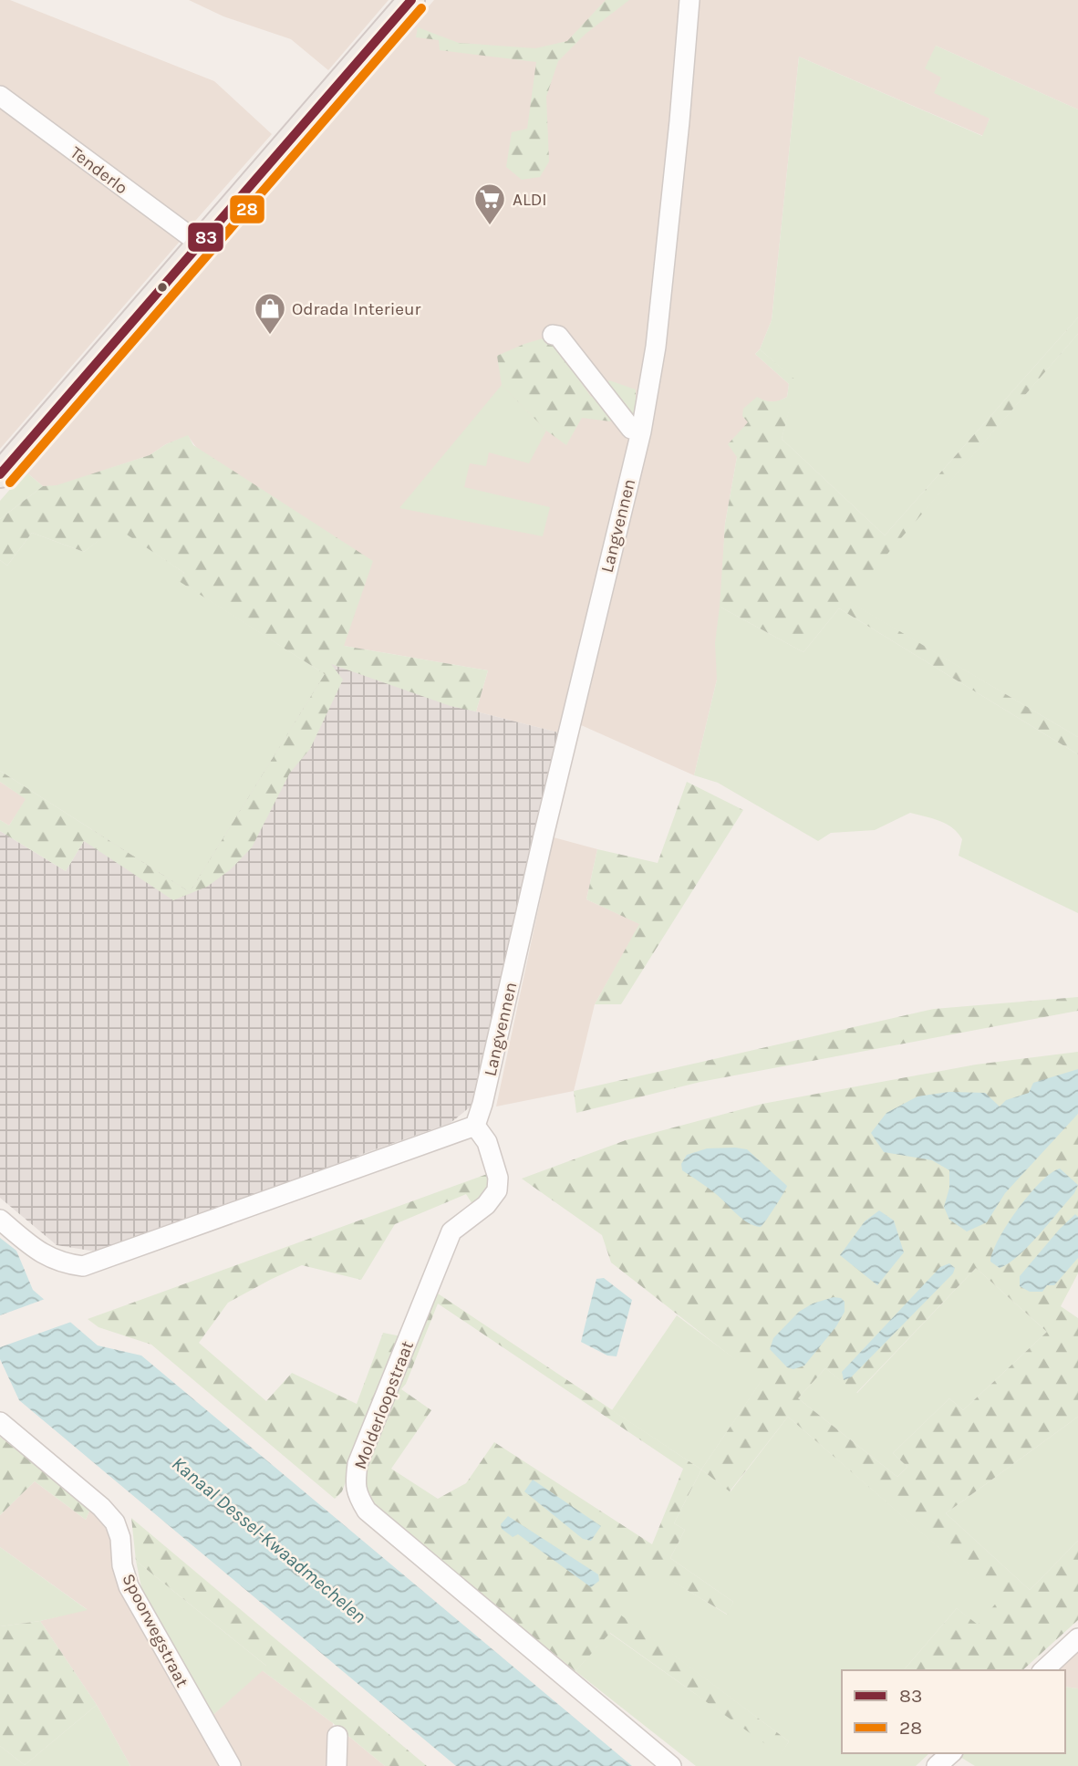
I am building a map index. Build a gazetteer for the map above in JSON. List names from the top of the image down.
{
  "streets": {
    "street": [
      "Tenderlo",
      "Langvennen",
      "Molderloopstraat",
      "Spoorwegstraat"
    ]
  },
  "crossings": [
    ["Langvennen", "Molderloopstraat"]
  ],
  "water": ["Kanaal Dessel-Kwaadmechelen"],
  "places": {
    "supermarket": ["ALDI"],
    "shop": ["Odrada Interieur"]
  },
  "lines": ["transit line 83", "transit line 28"],
  "legend": ["83", "28"]
}
